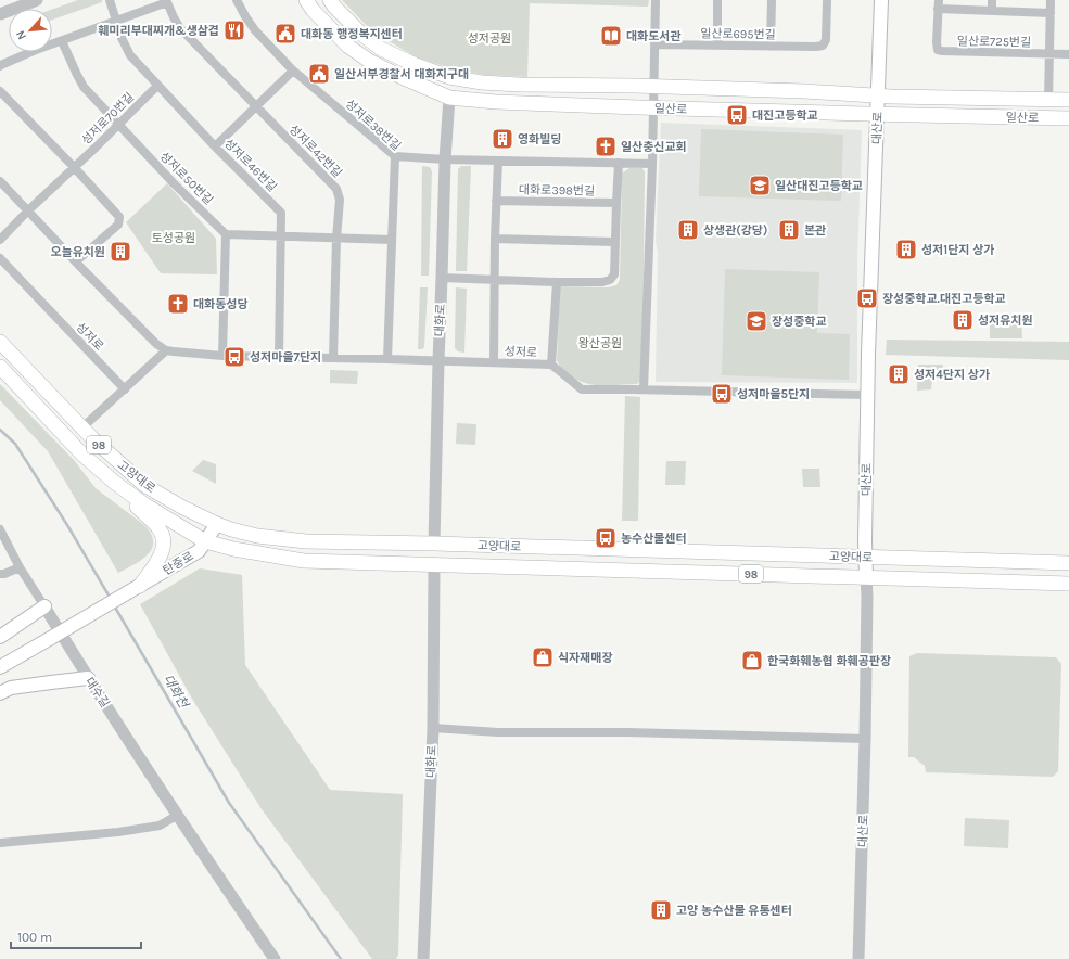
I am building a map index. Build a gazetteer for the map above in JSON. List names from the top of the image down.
{
  "streets": {
    "main road": [
      "일산로",
      "대산로",
      "98",
      "고양대로",
      "탄중로"
    ],
    "street": [
      "일산로695번길",
      "일산로725번길",
      "성저로70번길",
      "성저로38번길",
      "성저로42번길",
      "성저로46번길",
      "성저로50번길",
      "대화로398번길",
      "대화로",
      "성저로",
      "대수길"
    ]
  },
  "crossings": [
    ["일산로", "대산로"],
    ["일산로", "대화로"],
    ["성저로70번길", "성저로46번길"],
    ["성저로70번길", "성저로50번길"],
    ["성저로38번길", "성저로"],
    ["대산로", "성저로"],
    ["대산로", "고양대로"],
    ["성저로42번길", "성저로46번길"],
    ["성저로42번길", "성저로"],
    ["성저로46번길", "성저로"],
    ["대화로", "성저로"],
    ["대화로", "고양대로"],
    ["고양대로", "탄중로"]
  ],
  "water": ["대화천"],
  "parks": ["성저공원", "토성공원", "왕산공원"],
  "places": {
    "restaurant": ["훼미리부대찌개&생삼겹"],
    "public building": ["대화동 행정복지센터", "일산서부경찰서 대화지구대"],
    "library": ["대화도서관"],
    "bus stop": [
      "대진고등학교",
      "장성중학교.대진고등학교",
      "성저마을7단지",
      "성저마을5단지",
      "농수산물센터"
    ],
    "building": [
      "영화빌딩",
      "상생관(강당)",
      "본관",
      "성저1단지 상가",
      "오늘유치원",
      "성저유치원",
      "성저4단지 상가",
      "고양 농수산물 유통센터"
    ],
    "church": ["일산충신교회", "대화동성당"],
    "school or university": ["일산대진고등학교", "장성중학교"],
    "shop": ["식자재매장", "한국화훼농협 화훼공판장"]
  },
  "scale_bar": "100 m",
  "north": "bottom left"
}
